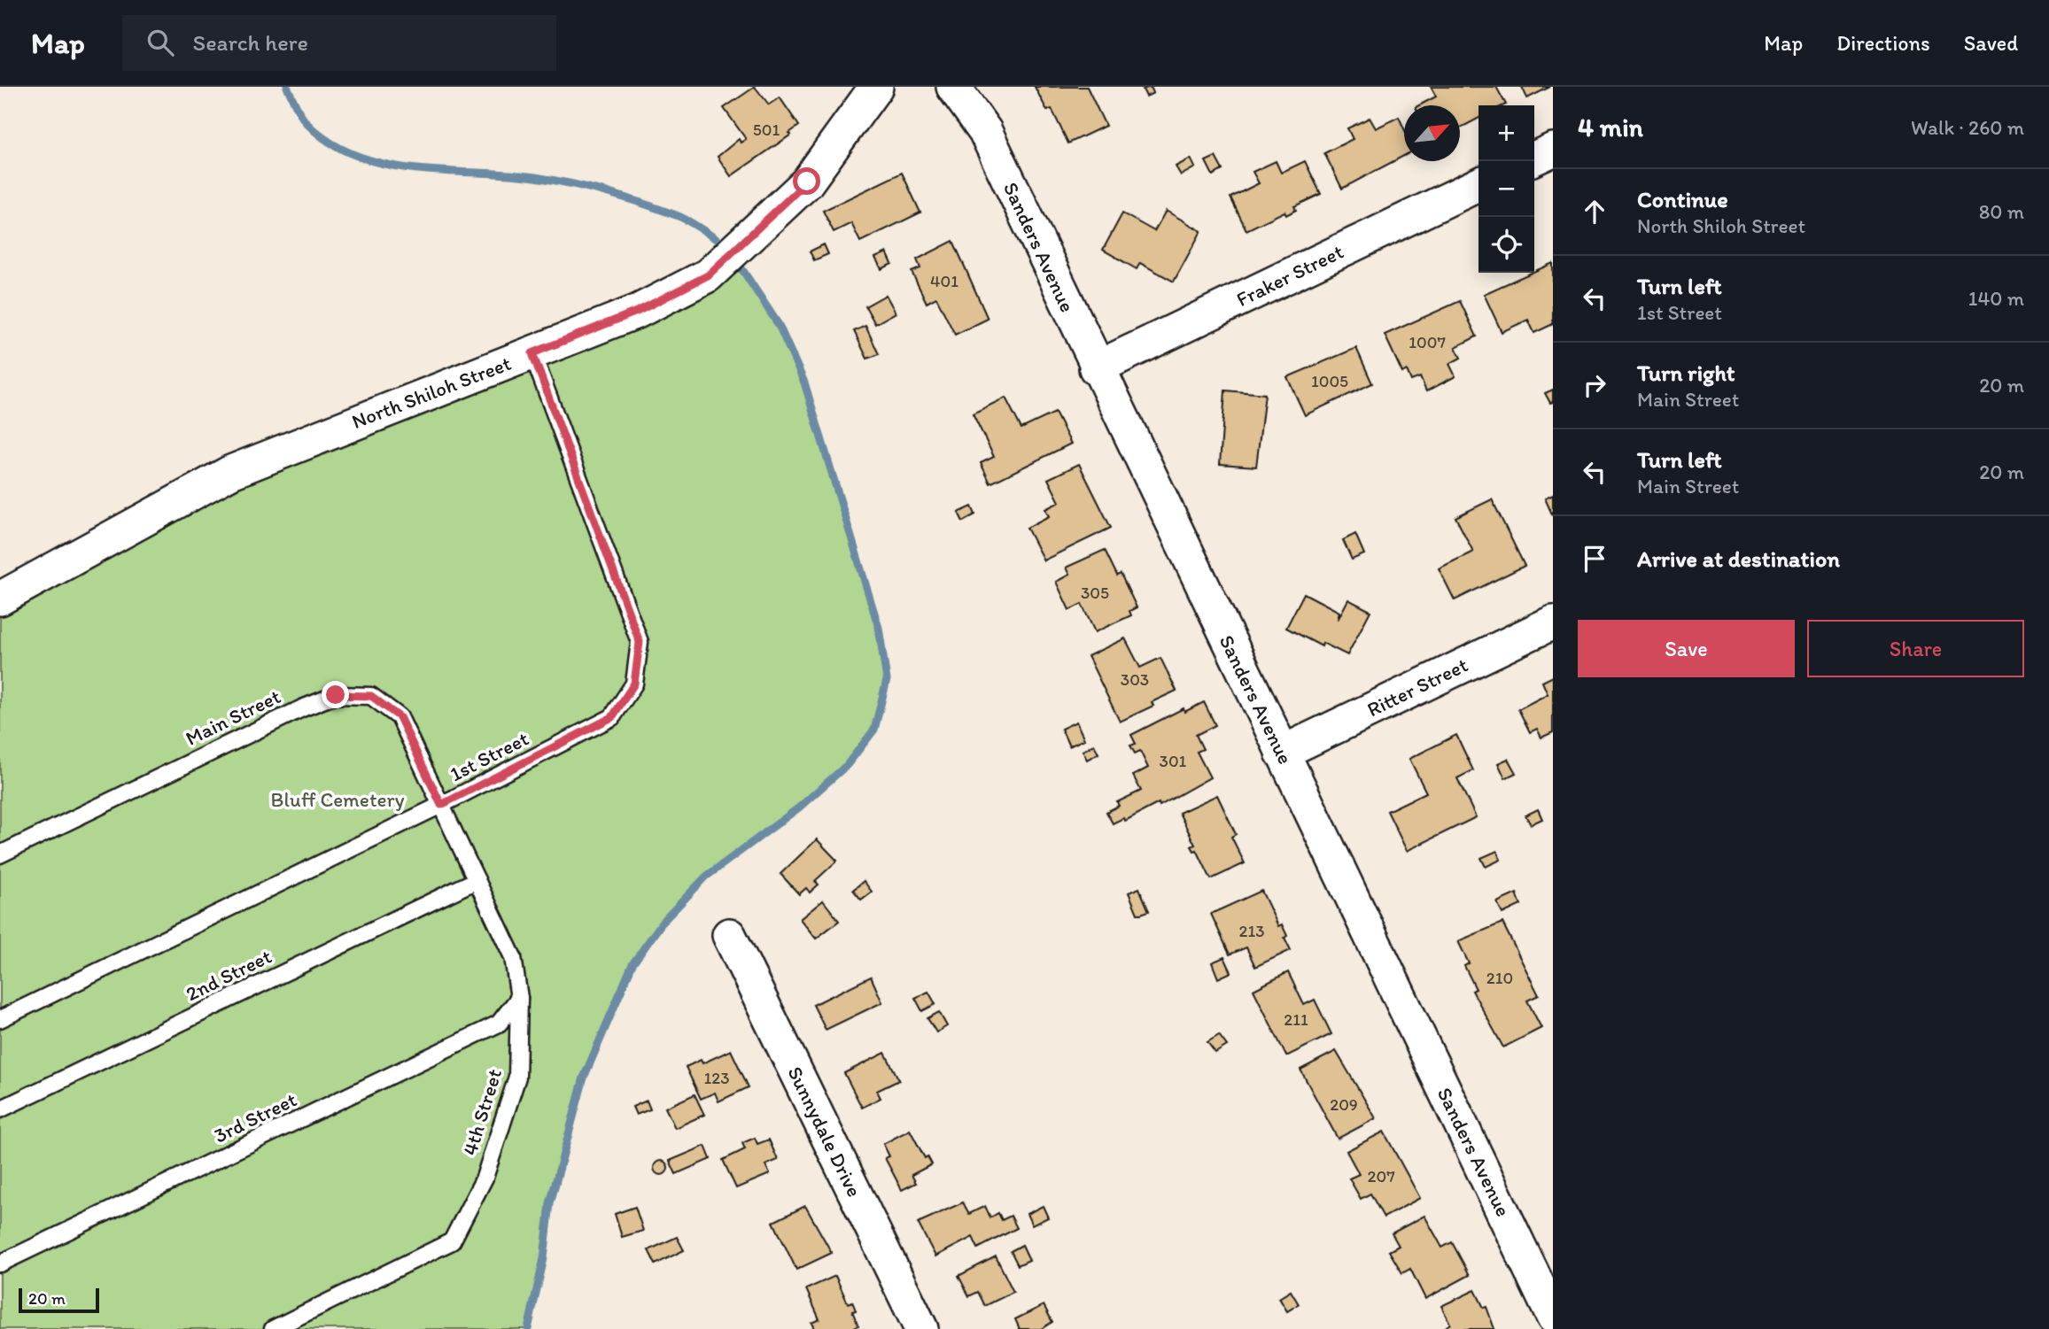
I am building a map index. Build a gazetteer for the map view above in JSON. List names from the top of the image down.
{
  "streets": {
    "street": [
      "Sanders Avenue",
      "Fraker Street",
      "North Shiloh Street",
      "Ritter Street",
      "Sunnydale Drive"
    ],
    "lane": [
      "Main Street",
      "1st Street",
      "2nd Street",
      "4th Street",
      "3rd Street"
    ]
  },
  "crossings": [
    ["Sanders Avenue", "Fraker Street"],
    ["Sanders Avenue", "Ritter Street"],
    ["North Shiloh Street", "1st Street"],
    ["Main Street", "1st Street"],
    ["Main Street", "4th Street"],
    ["1st Street", "4th Street"],
    ["2nd Street", "4th Street"],
    ["4th Street", "3rd Street"]
  ],
  "parks": ["Bluff Cemetery"],
  "house_numbers": [
    "501",
    "401",
    "1007",
    "1005",
    "305",
    "303",
    "301",
    "213",
    "210",
    "211",
    "123",
    "209",
    "207"
  ],
  "scale_bar": "20 m",
  "north": "top right",
  "page": {
    "header": "Map",
    "search": "Search here",
    "nav": ["Map", "Directions", "Saved"],
    "heading": ["4 min", "Walk · 260 m"],
    "map_buttons": ["+", "−"],
    "list": [
      ["Continue", "North Shiloh Street", "80 m"],
      ["Turn left", "1st Street", "140 m"],
      ["Turn right", "Main Street", "20 m"],
      ["Turn left", "Main Street", "20 m"],
      "Arrive at destination"
    ],
    "buttons": ["Save", "Share"],
    "scale": "20 m"
  }
}
